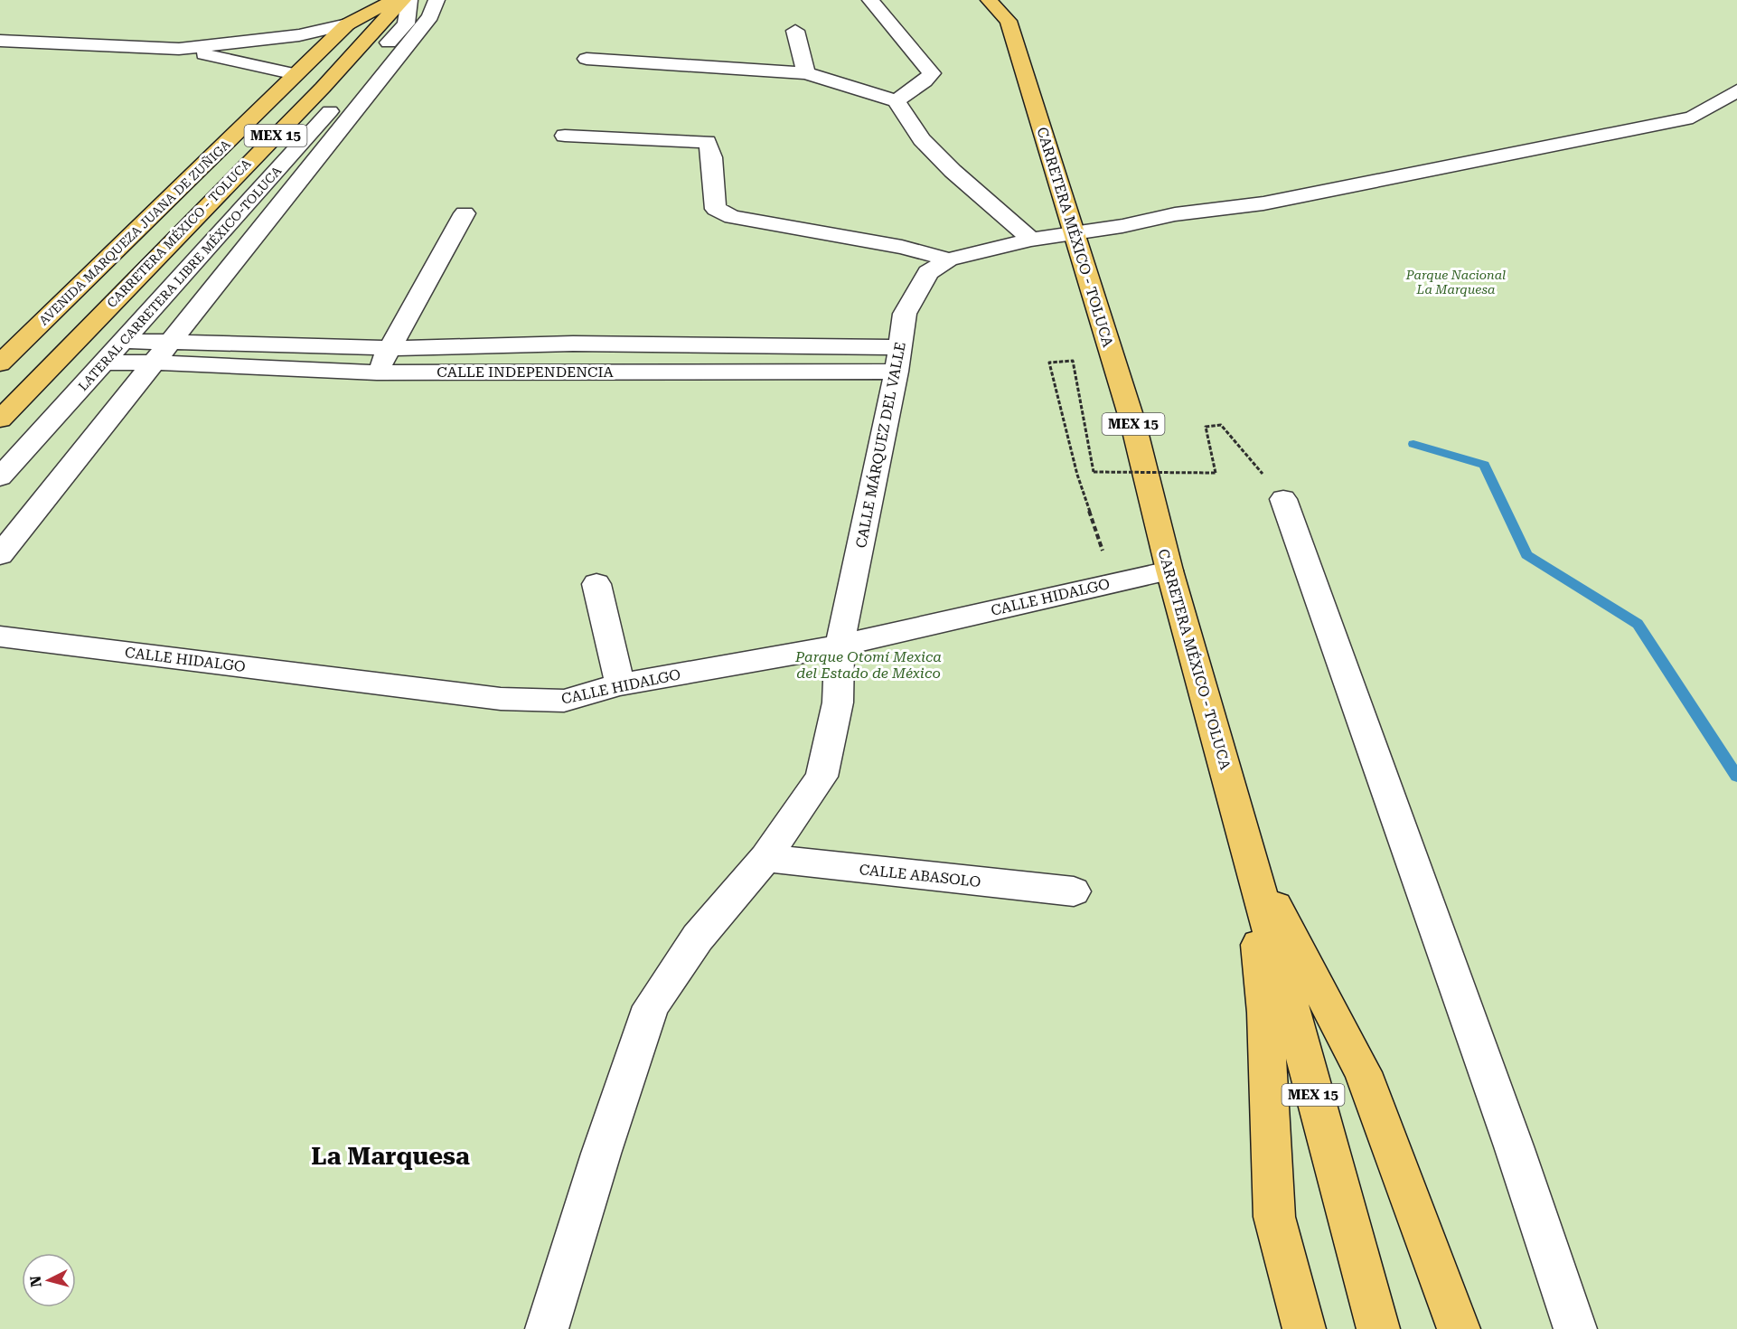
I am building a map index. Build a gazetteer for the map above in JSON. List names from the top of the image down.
{
  "streets": {
    "main road": ["MEX 15", "AVENIDA MARQUEZA JUANA DE ZUÑIGA", "CARRETERA MÉXICO - TOLUCA"],
    "street": [
      "LATERAL CARRETERA LIBRE MÉXICO-TOLUCA",
      "CALLE INDEPENDENCIA",
      "CALLE MÁRQUEZ DEL VALLE",
      "CALLE HIDALGO",
      "CALLE ABASOLO"
    ]
  },
  "crossings": [
    ["CARRETERA MÉXICO - TOLUCA", "CALLE HIDALGO"],
    ["CALLE INDEPENDENCIA", "CALLE MÁRQUEZ DEL VALLE"],
    ["CALLE MÁRQUEZ DEL VALLE", "CALLE HIDALGO"],
    ["CALLE MÁRQUEZ DEL VALLE", "CALLE ABASOLO"]
  ],
  "districts": ["La Marquesa"],
  "parks": ["Parque Nacional La Marquesa", "Parque Otomí Mexica del Estado de México"],
  "north": "left"
}
